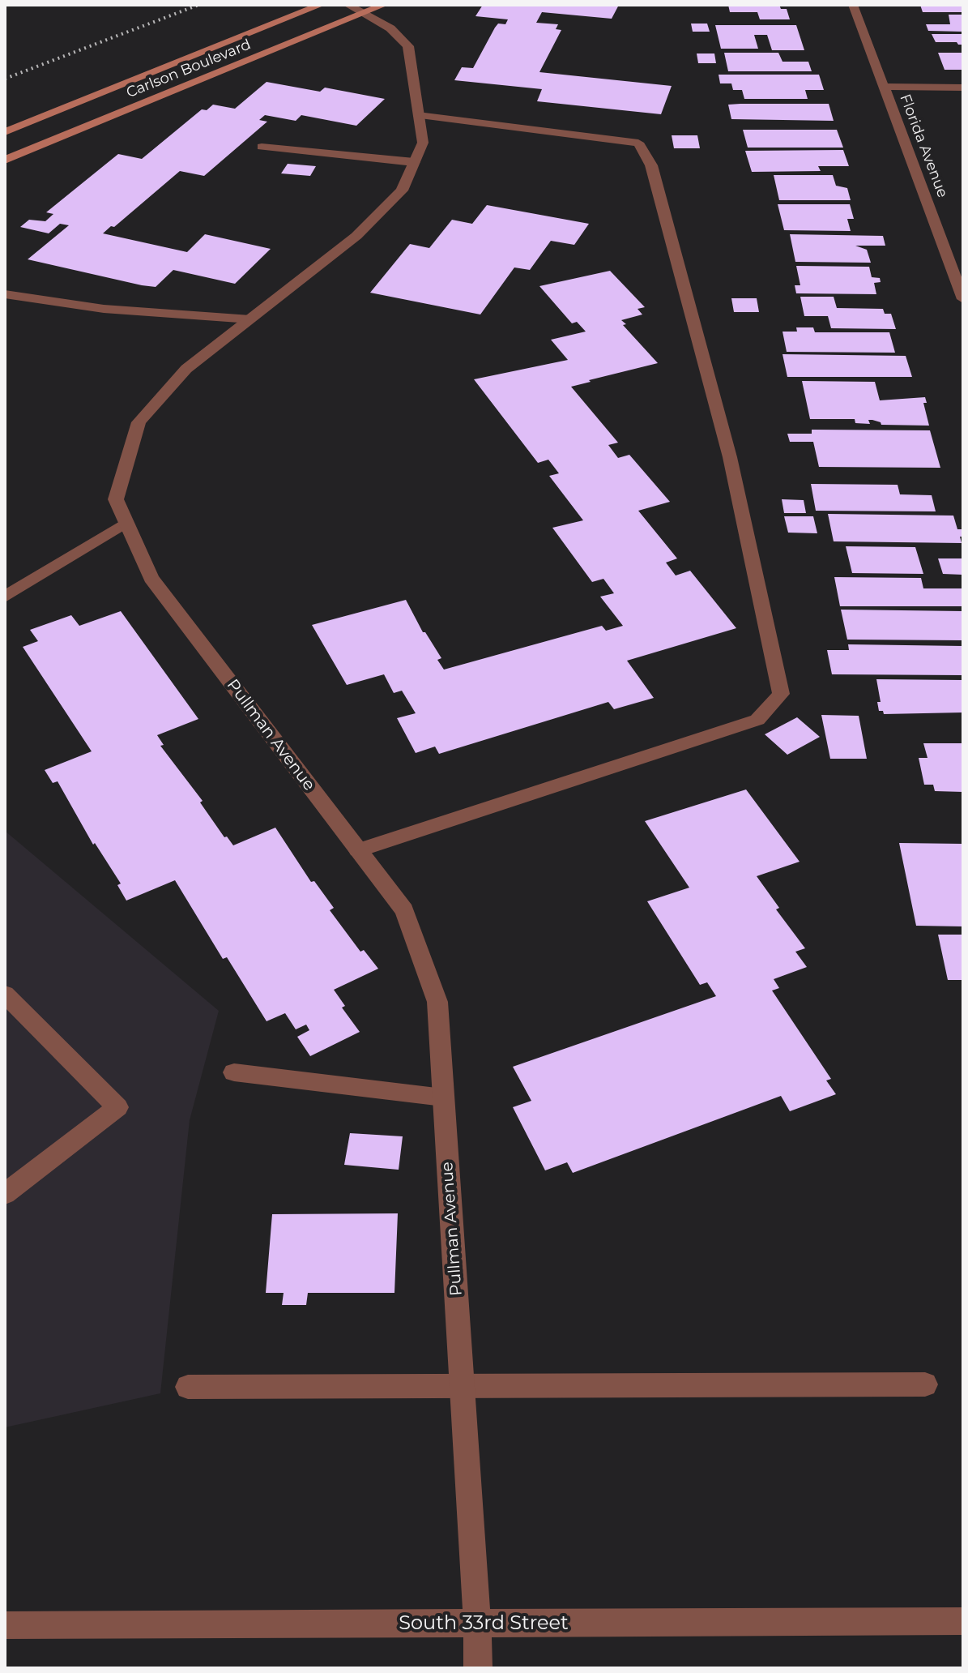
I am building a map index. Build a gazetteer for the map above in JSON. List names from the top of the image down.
{
  "streets": {
    "main road": ["Carlson Boulevard"],
    "street": ["Florida Avenue", "Pullman Avenue", "South 33rd Street"]
  },
  "crossings": [
    ["Carlson Boulevard", "Pullman Avenue"],
    ["Pullman Avenue", "South 33rd Street"]
  ]
}
